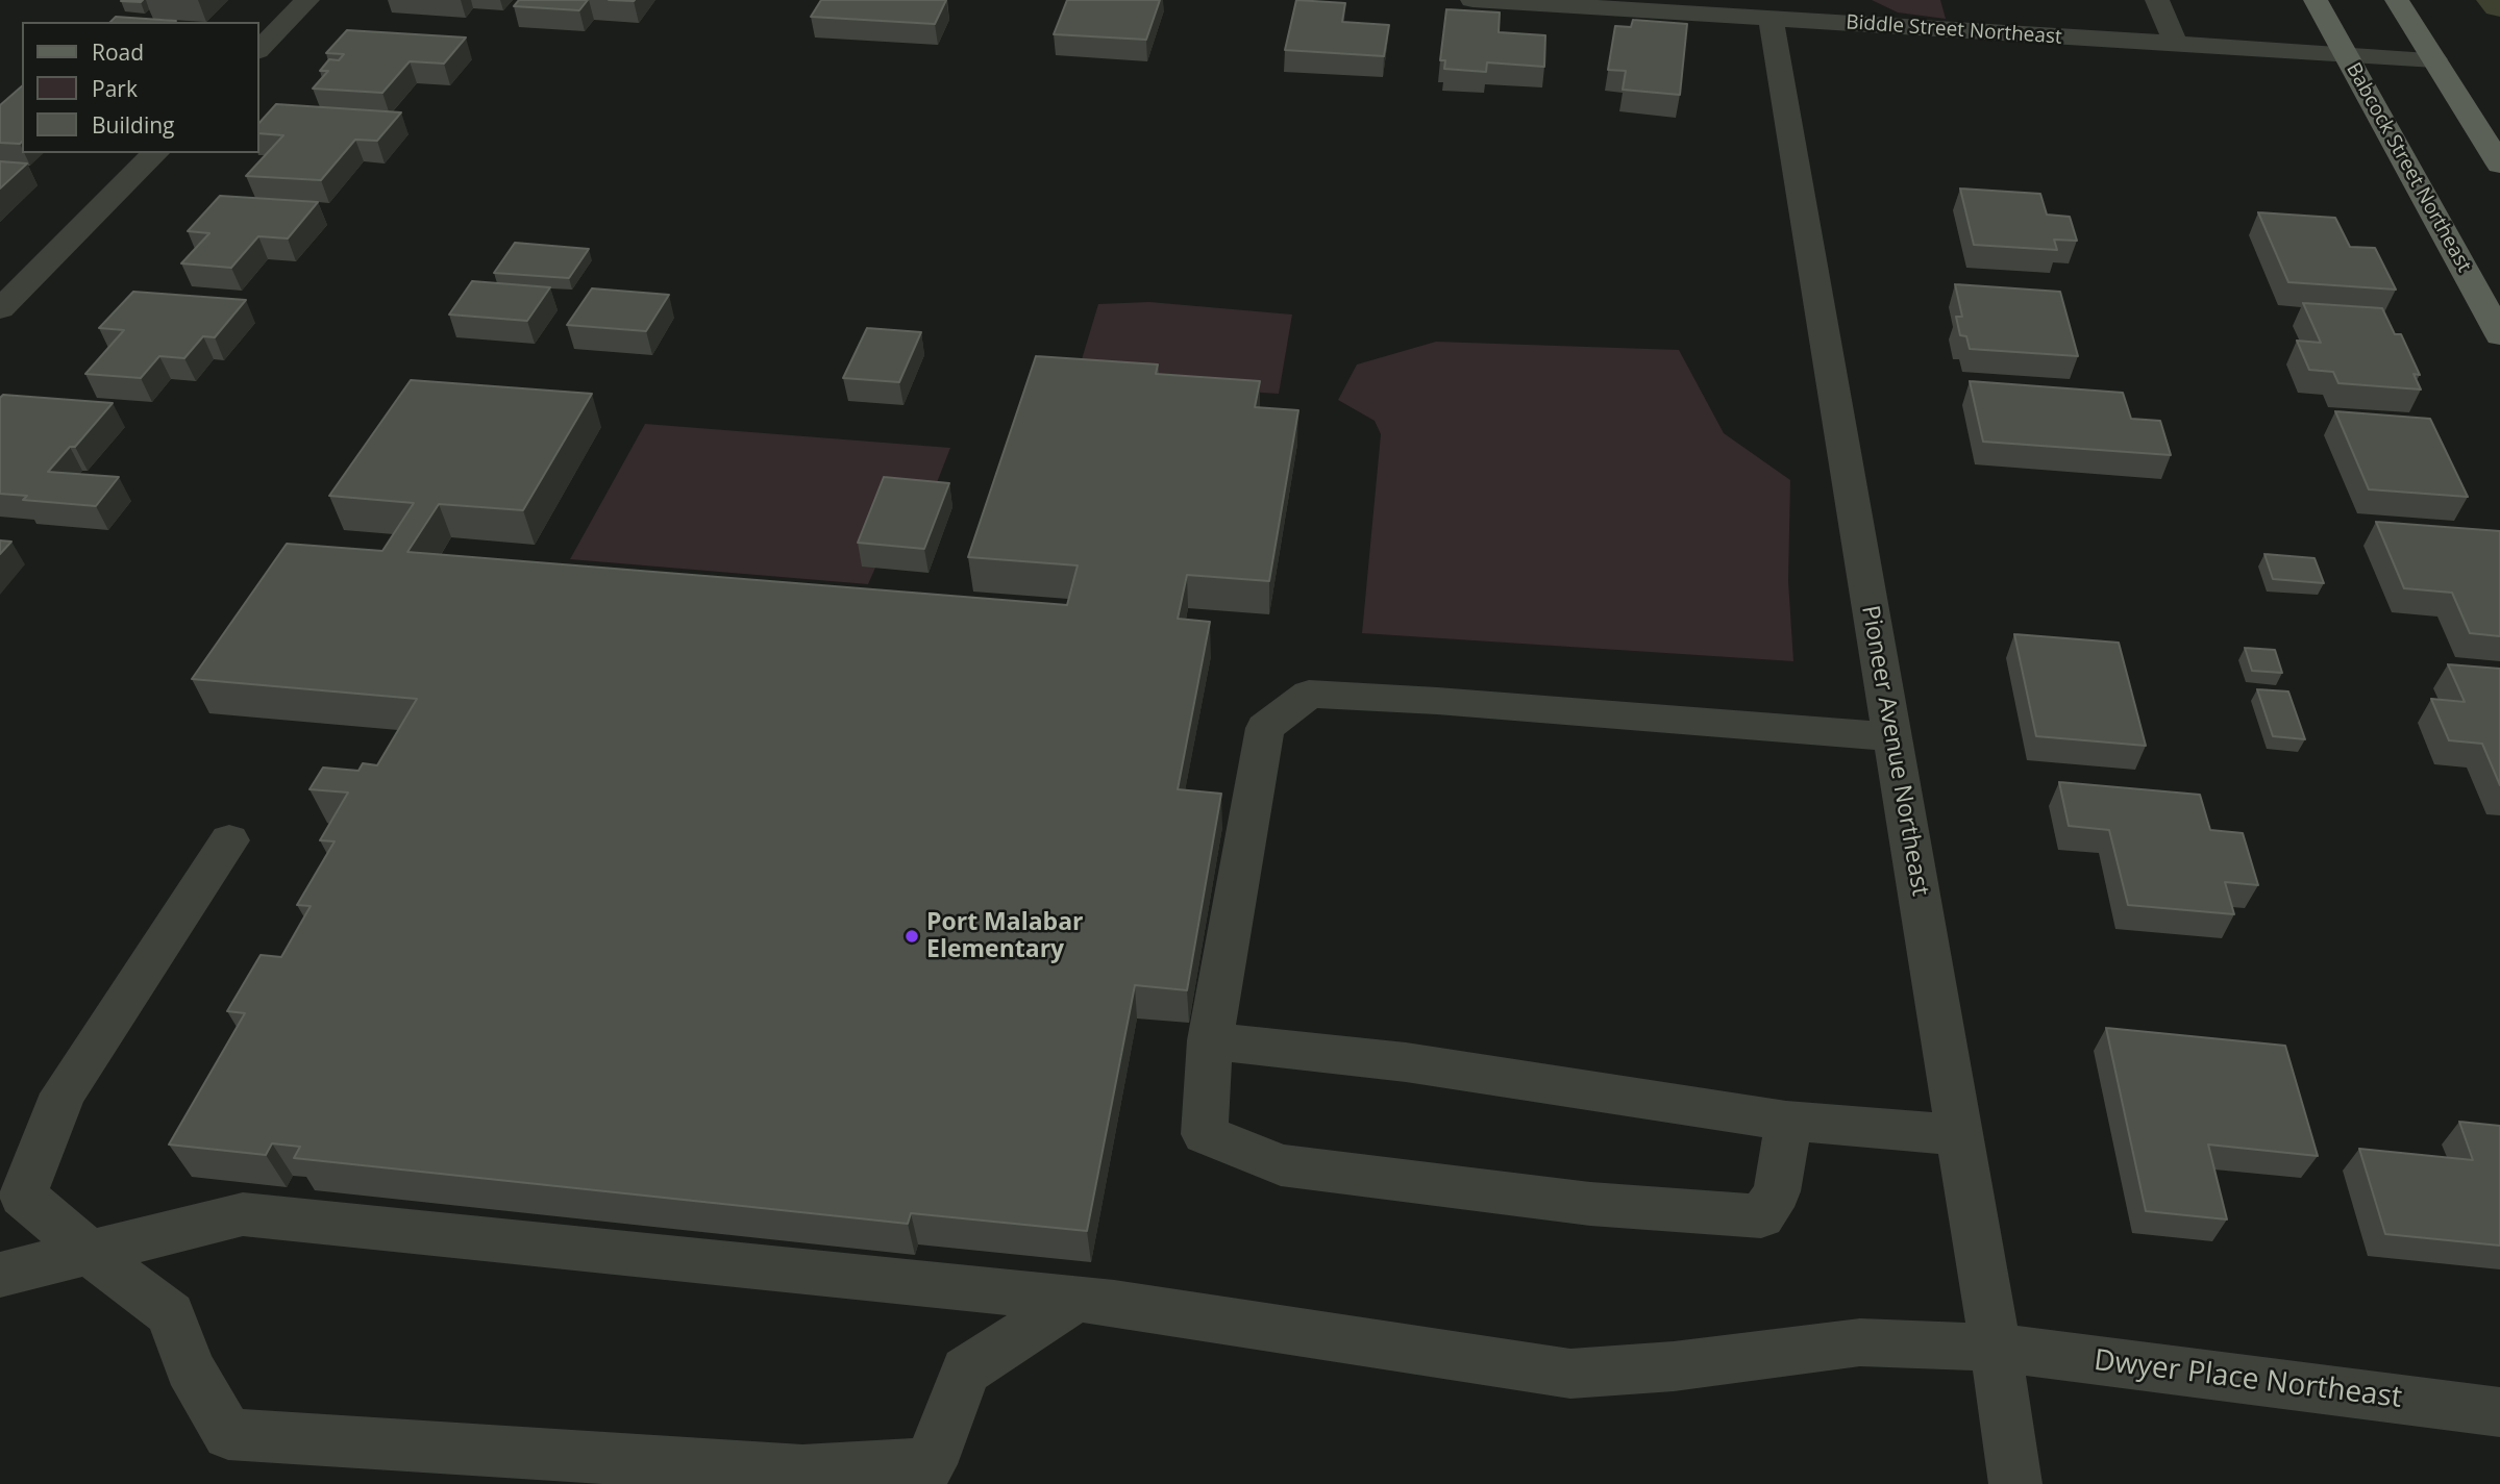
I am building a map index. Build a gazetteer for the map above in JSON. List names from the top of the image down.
{
  "streets": {
    "main road": ["Babcock Street Northeast"],
    "street": ["Biddle Street Northeast", "Pioneer Avenue Northeast", "Dwyer Place Northeast"]
  },
  "crossings": [
    ["Biddle Street Northeast", "Babcock Street Northeast"],
    ["Biddle Street Northeast", "Pioneer Avenue Northeast"],
    ["Pioneer Avenue Northeast", "Dwyer Place Northeast"]
  ],
  "places": ["Port Malabar Elementary"],
  "legend": ["Road", "Park", "Building"]
}
